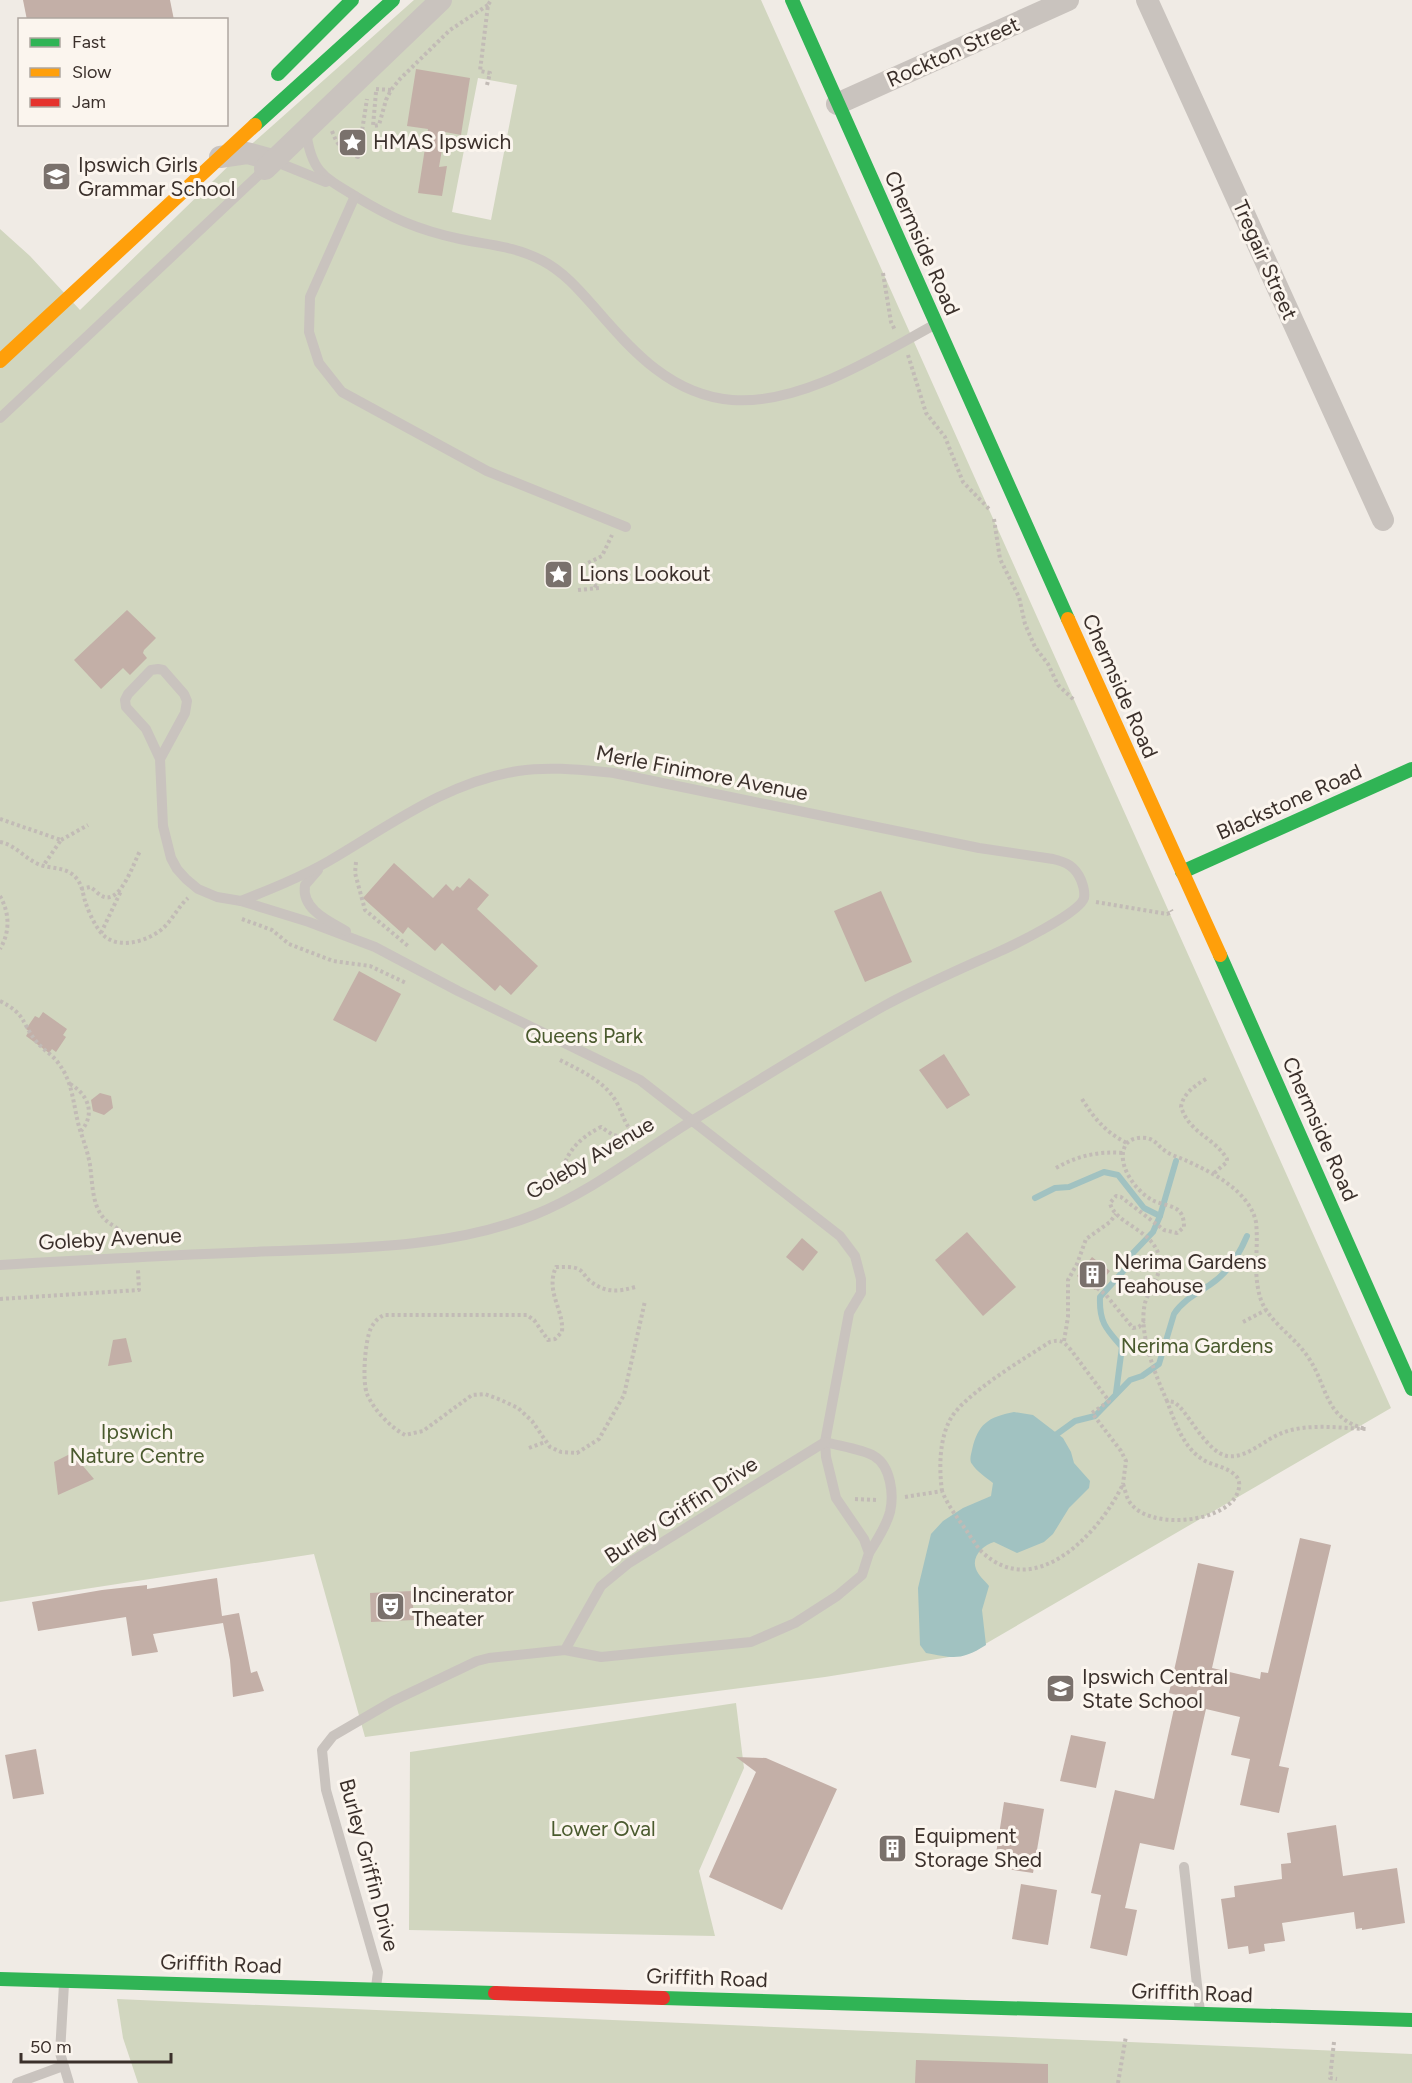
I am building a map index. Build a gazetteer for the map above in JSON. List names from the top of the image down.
{
  "streets": {
    "main road": ["Chermside Road", "Blackstone Road", "Griffith Road"],
    "street": ["Rockton Street", "Tregair Street"],
    "lane": ["Merle Finimore Avenue", "Goleby Avenue", "Burley Griffin Drive"]
  },
  "crossings": [
    ["Rockton Street", "Chermside Road"],
    ["Chermside Road", "Blackstone Road"],
    ["Merle Finimore Avenue", "Goleby Avenue"],
    ["Merle Finimore Avenue", "Burley Griffin Drive"],
    ["Burley Griffin Drive", "Griffith Road"]
  ],
  "parks": [
    "Queens Park",
    "Nerima Gardens",
    "Ipswich Nature Centre",
    "Lower Oval"
  ],
  "places": {
    "place": ["HMAS Ipswich", "Lions Lookout"],
    "school or university": ["Ipswich Girls Grammar School", "Ipswich Central State School"],
    "building": ["Nerima Gardens Teahouse", "Equipment Storage Shed"],
    "theatre": ["Incinerator Theater"]
  },
  "legend": ["Fast", "Slow", "Jam"],
  "scale_bar": "50 m"
}
